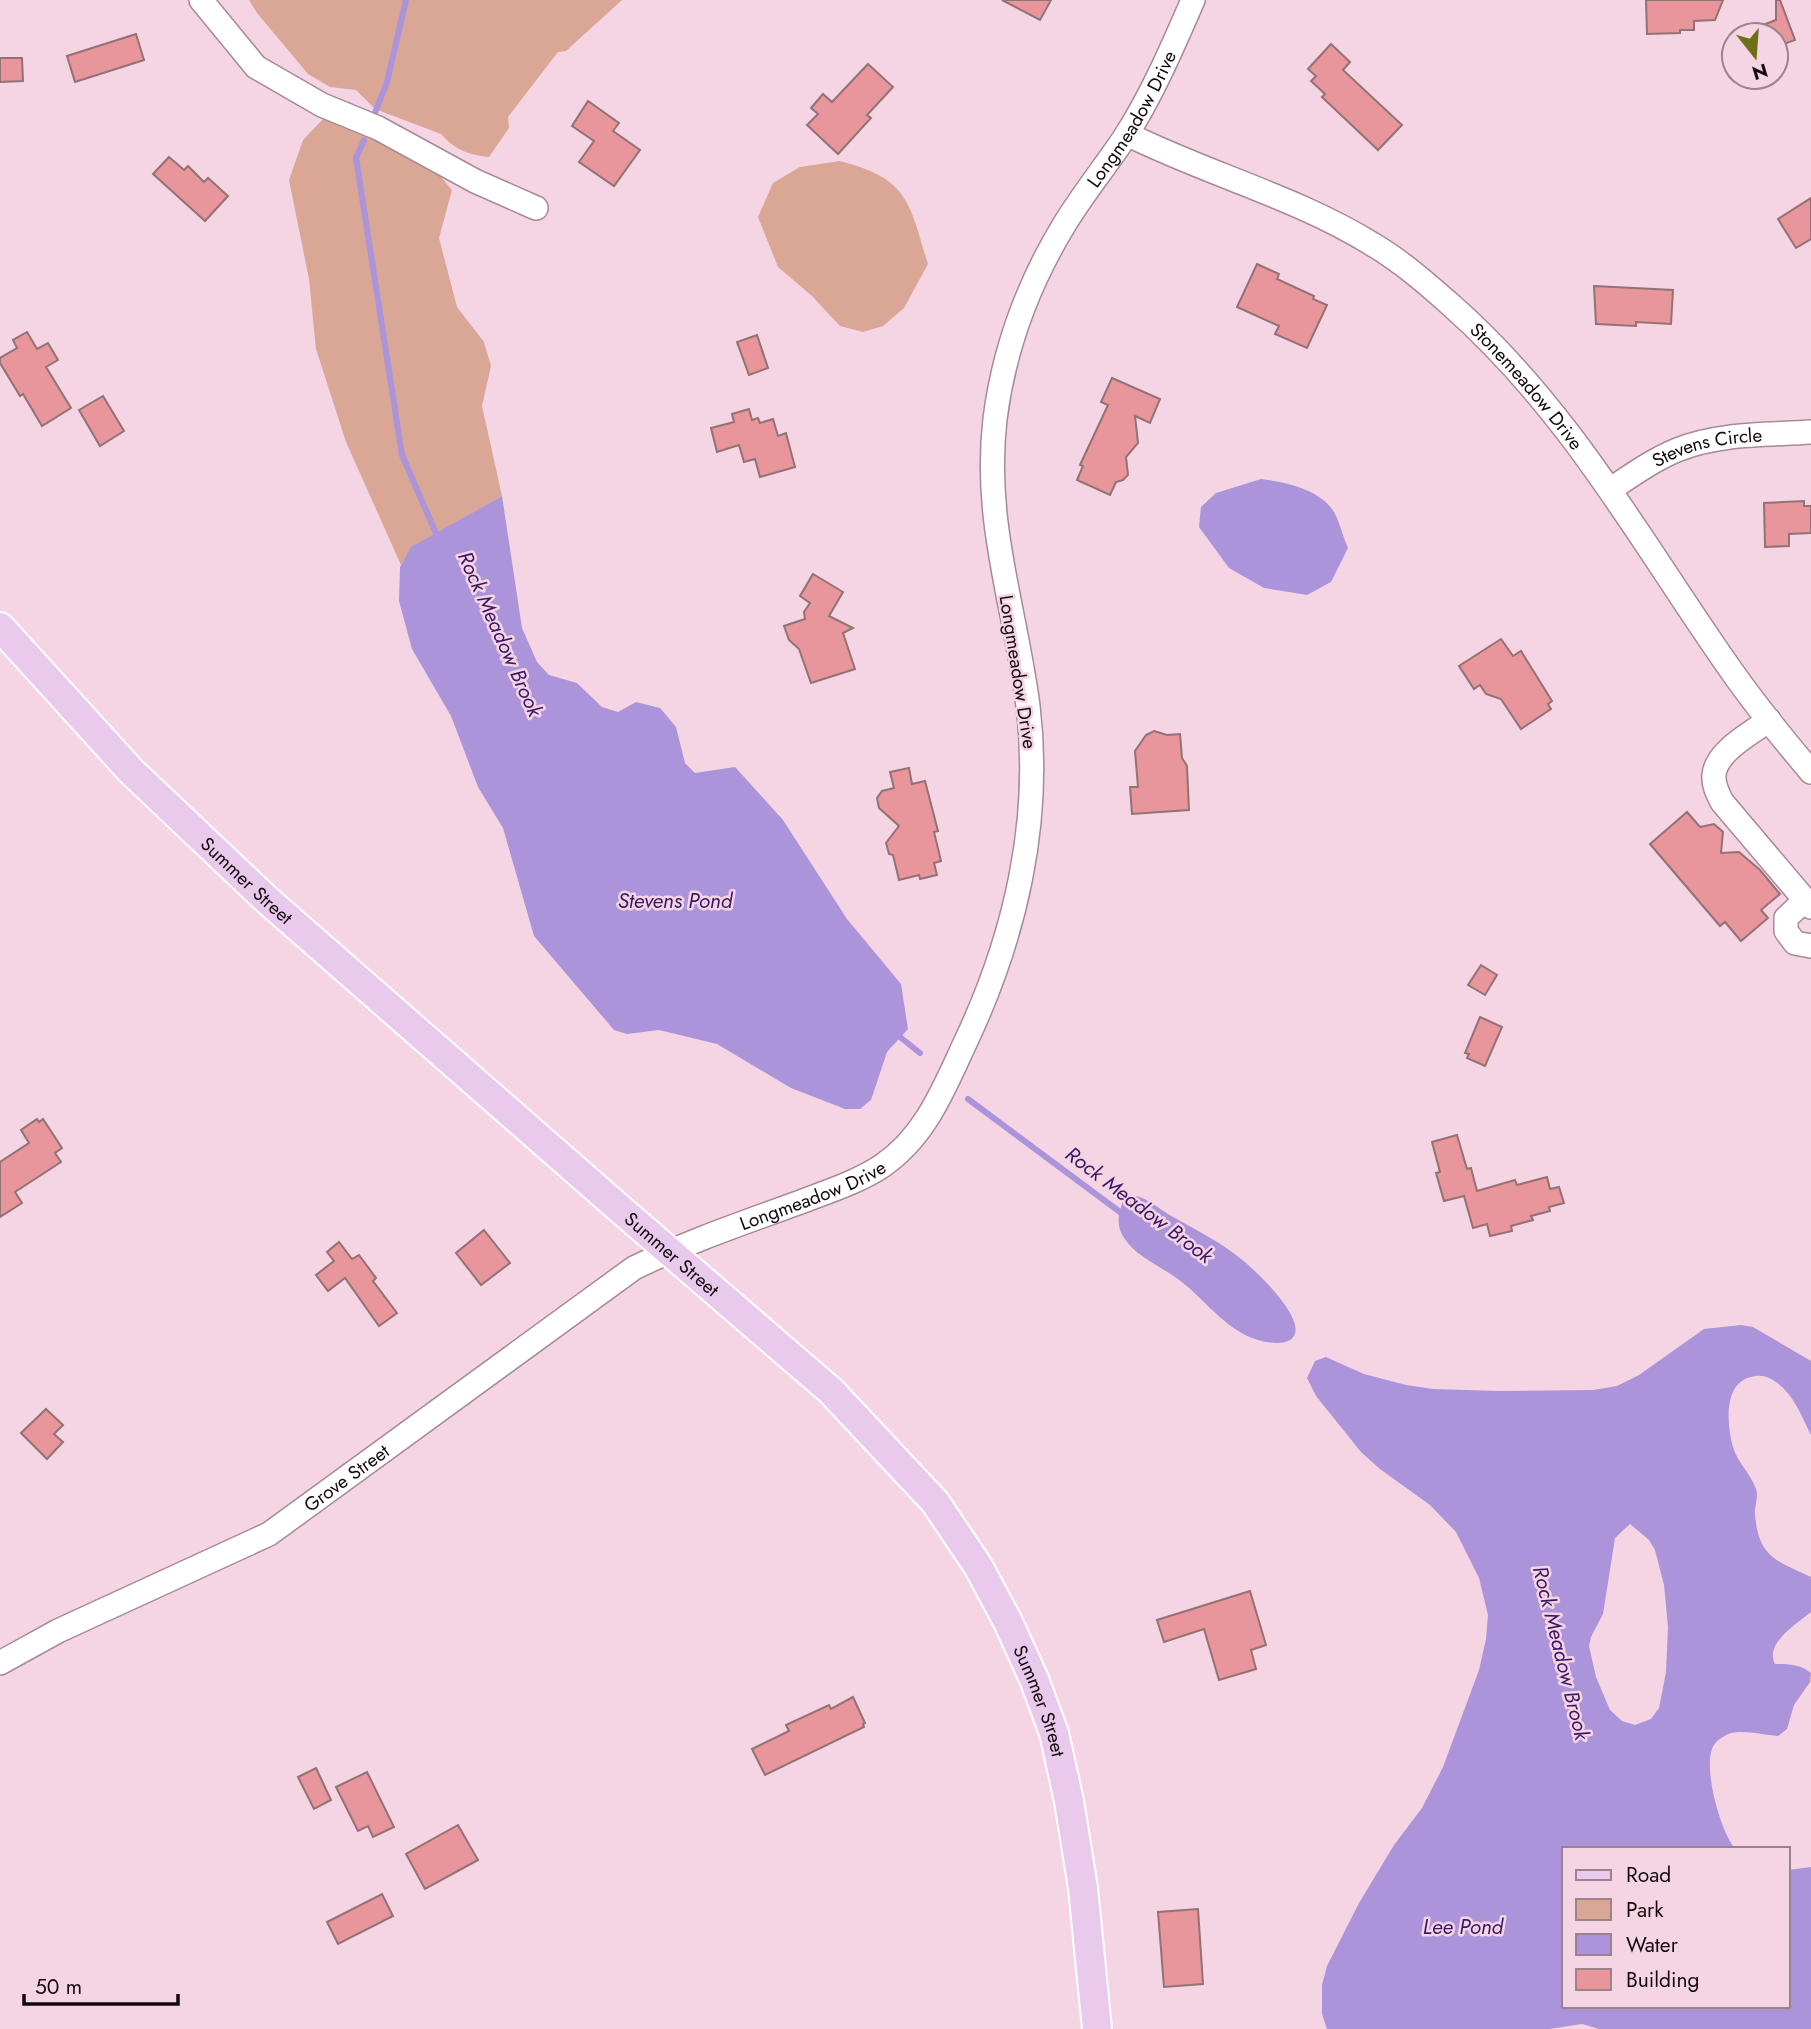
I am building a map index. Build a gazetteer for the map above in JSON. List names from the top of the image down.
{
  "streets": {
    "main road": ["Summer Street"],
    "street": [
      "Longmeadow Drive",
      "Stonemeadow Drive",
      "Stevens Circle",
      "Grove Street"
    ]
  },
  "crossings": [
    ["Longmeadow Drive", "Stonemeadow Drive"],
    ["Longmeadow Drive", "Summer Street"],
    ["Longmeadow Drive", "Grove Street"],
    ["Stonemeadow Drive", "Stevens Circle"],
    ["Summer Street", "Grove Street"]
  ],
  "water": ["Rock Meadow Brook", "Stevens Pond", "Lee Pond"],
  "legend": [
    "Road",
    "Park",
    "Water",
    "Building"
  ],
  "scale_bar": "50 m",
  "north": "bottom"
}
